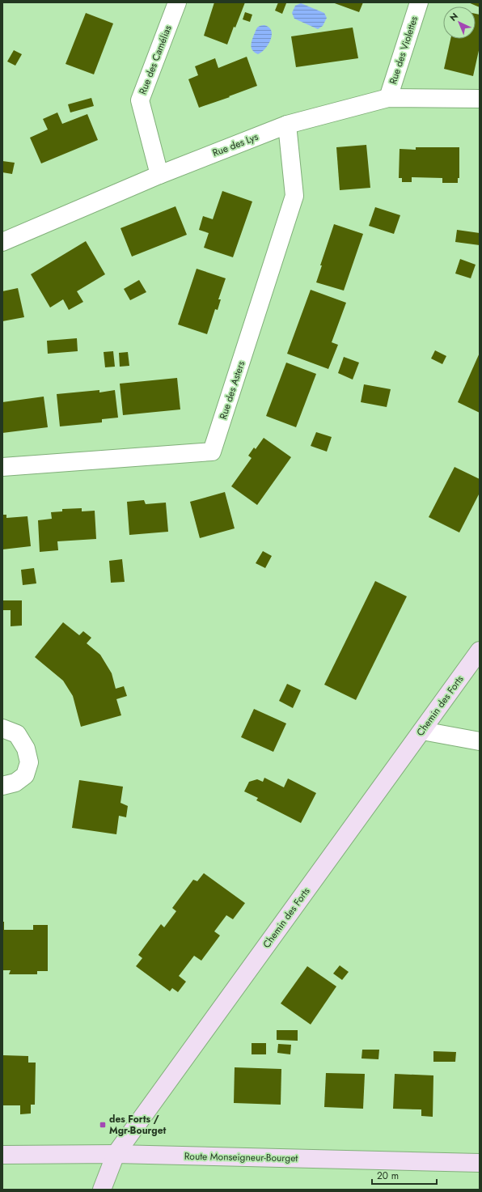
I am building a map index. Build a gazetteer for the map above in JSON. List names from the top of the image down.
{
  "streets": {
    "street": [
      "Rue des Violettes",
      "Rue des Camélias",
      "Rue des Lys",
      "Rue des Asters",
      "Chemin des Forts",
      "Route Monseigneur-Bourget"
    ]
  },
  "crossings": [
    ["Rue des Violettes", "Rue des Lys"],
    ["Rue des Camélias", "Rue des Lys"],
    ["Rue des Lys", "Rue des Asters"],
    ["Chemin des Forts", "Route Monseigneur-Bourget"]
  ],
  "places": {
    "transit": ["des Forts / Mgr-Bourget"]
  },
  "scale_bar": "20 m",
  "north": "top left"
}
